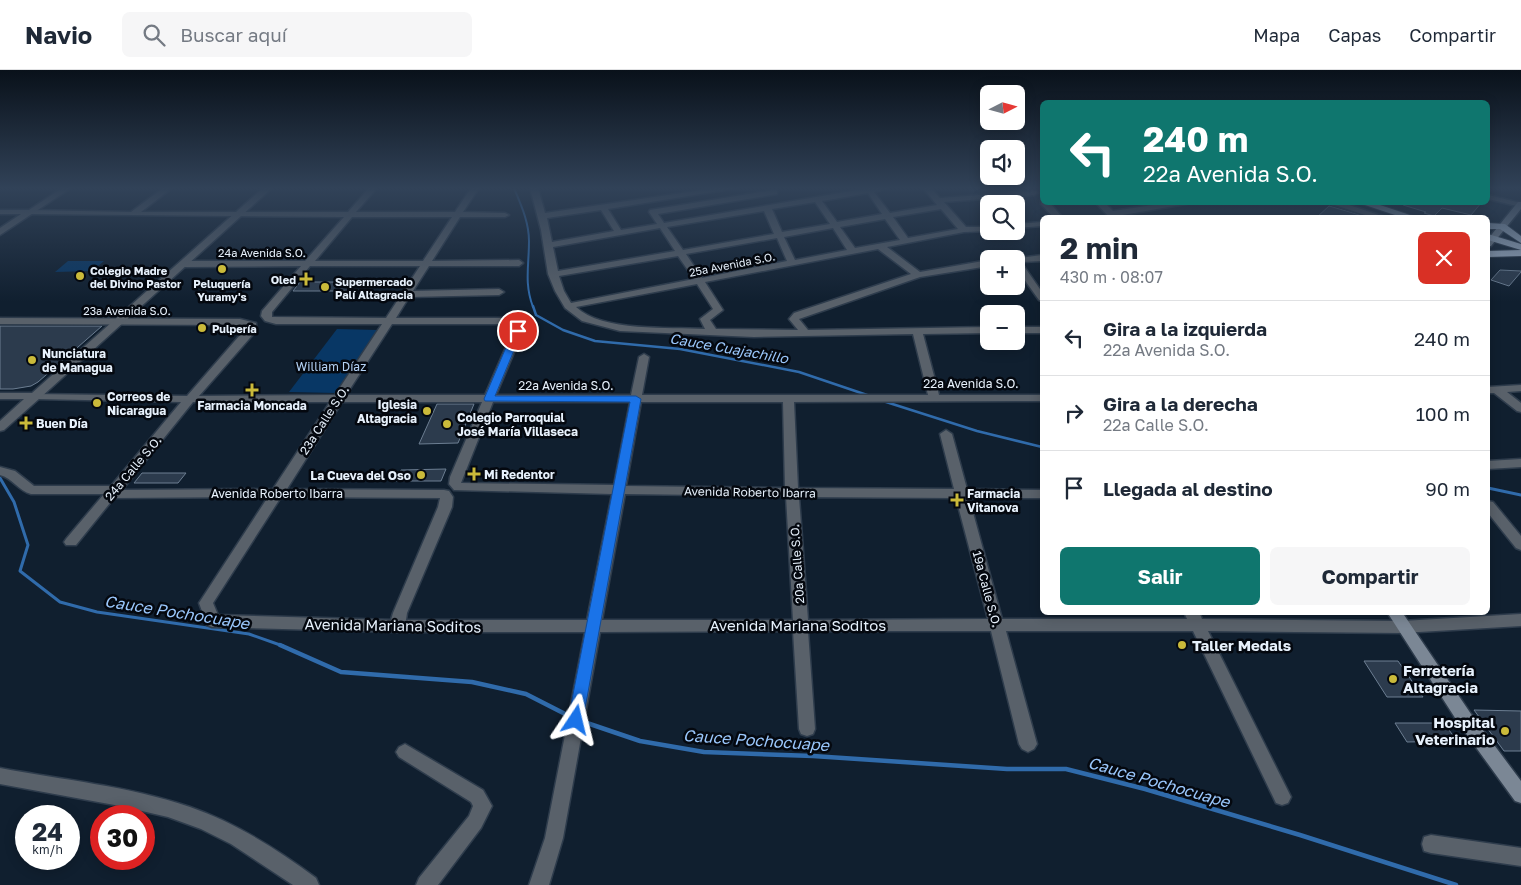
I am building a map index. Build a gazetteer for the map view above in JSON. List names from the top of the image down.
{
  "streets": {
    "street": [
      "24a Avenida S.O.",
      "25a Avenida S.O.",
      "23a Avenida S.O.",
      "22a Avenida S.O.",
      "23a Calle S.O.",
      "24a Calle S.O.",
      "Avenida Roberto Ibarra",
      "20a Calle S.O.",
      "19a Calle S.O.",
      "Avenida Mariana Soditos"
    ]
  },
  "crossings": [
    ["24a Avenida S.O.", "23a Calle S.O."],
    ["23a Avenida S.O.", "24a Calle S.O."],
    ["22a Avenida S.O.", "23a Calle S.O."],
    ["22a Avenida S.O.", "24a Calle S.O."],
    ["22a Avenida S.O.", "Avenida Roberto Ibarra"],
    ["22a Avenida S.O.", "20a Calle S.O."],
    ["23a Calle S.O.", "Avenida Roberto Ibarra"],
    ["23a Calle S.O.", "Avenida Mariana Soditos"],
    ["24a Calle S.O.", "Avenida Roberto Ibarra"],
    ["Avenida Roberto Ibarra", "20a Calle S.O."],
    ["Avenida Roberto Ibarra", "19a Calle S.O."],
    ["Avenida Roberto Ibarra", "Avenida Mariana Soditos"],
    ["20a Calle S.O.", "Avenida Mariana Soditos"],
    ["19a Calle S.O.", "Avenida Mariana Soditos"]
  ],
  "water": ["Cauce Cuajachillo", "Cauce Pochocuape"],
  "parks": ["William Díaz"],
  "places": {
    "other": [
      "Peluquería Yuramy's",
      "Colegio Madre del Divino Pastor",
      "Supermercado Palí Altagracia",
      "Pulpería",
      "Nunciatura de Managua",
      "Correos de Nicaragua",
      "Iglesia Altagracia",
      "Colegio Parroquial José María Villaseca",
      "La Cueva del Oso",
      "Taller Medals",
      "Ferretería Altagracia",
      "Hospital Veterinario"
    ],
    "health": [
      "Oled",
      "Farmacia Moncada",
      "Buen Día",
      "Mi Redentor",
      "Farmacia Vitanova"
    ]
  },
  "north": "right",
  "page": {
    "header": "Navio",
    "search": "Buscar aquí",
    "nav": ["Mapa", "Capas", "Compartir"],
    "map_buttons": ["+", "−"],
    "turn": ["240 m", "22a Avenida S.O."],
    "heading": ["2 min", "430 m · 08:07"],
    "list": [
      {
        "name": "Gira a la izquierda",
        "note": "22a Avenida S.O.",
        "value": "240 m"
      },
      {
        "name": "Gira a la derecha",
        "note": "22a Calle S.O.",
        "value": "100 m"
      },
      {
        "name": "Llegada al destino",
        "value": "90 m"
      }
    ],
    "buttons": ["Salir", "Compartir"],
    "speed": "24 km/h",
    "limit": "30"
  }
}
